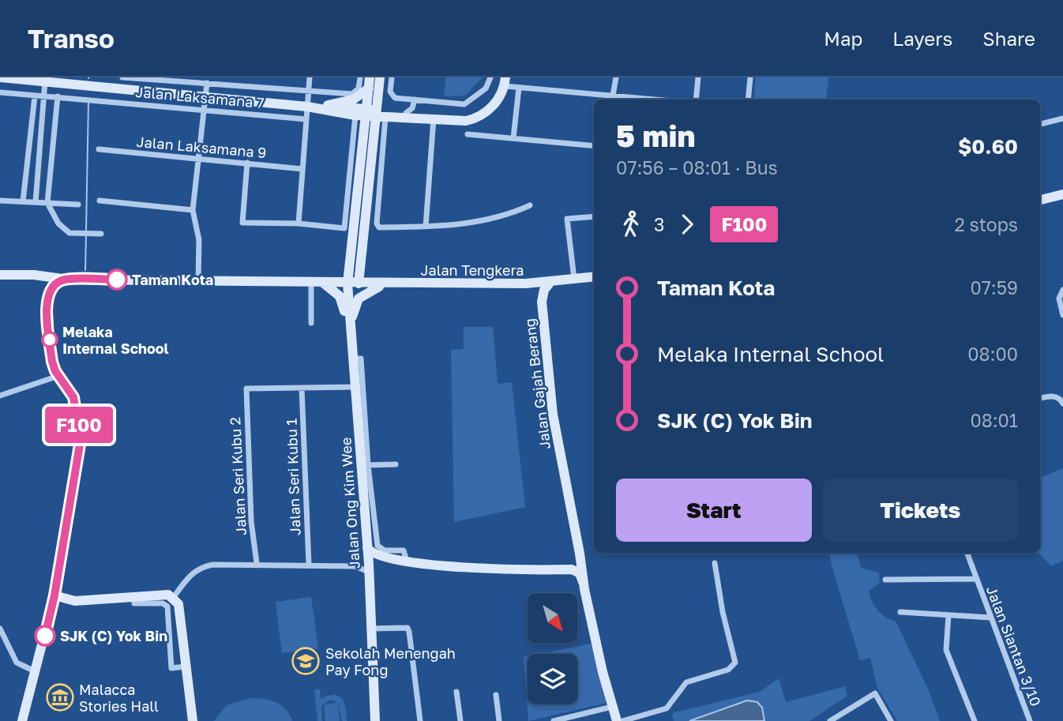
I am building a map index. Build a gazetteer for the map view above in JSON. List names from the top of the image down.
{
  "streets": {
    "main road": ["Jalan Tengkera", "Jalan Gajah Berang", "Jalan Ong Kim Wee"],
    "street": [
      "Jalan Laksamana 7",
      "Jalan Laksamana 9",
      "Jalan Seri Kubu 2",
      "Jalan Seri Kubu 1",
      "Jalan Siantan 3/10"
    ]
  },
  "crossings": [
    ["Jalan Tengkera", "Jalan Gajah Berang"],
    ["Jalan Tengkera", "Jalan Ong Kim Wee"],
    ["Jalan Seri Kubu 2", "Jalan Seri Kubu 1"]
  ],
  "places": {
    "other": ["Taman Kota", "Melaka Internal School", "SJK (C) Yok Bin"],
    "school or university": ["Sekolah Menengah Pay Fong"],
    "museum": ["Malacca Stories Hall"]
  },
  "lines": ["bus line F100"],
  "north": "bottom right",
  "page": {
    "header": "Transo",
    "nav": ["Map", "Layers", "Share"],
    "on_map": "F100",
    "heading": ["5 min", "07:56 – 08:01 · Bus", "$0.60"],
    "legs": ["3", "F100", "2 stops"],
    "list": [
      {
        "name": "Taman Kota",
        "value": "07:59"
      },
      {
        "name": "Melaka Internal School",
        "value": "08:00"
      },
      {
        "name": "SJK (C) Yok Bin",
        "value": "08:01"
      }
    ],
    "buttons": ["Start", "Tickets"]
  }
}
